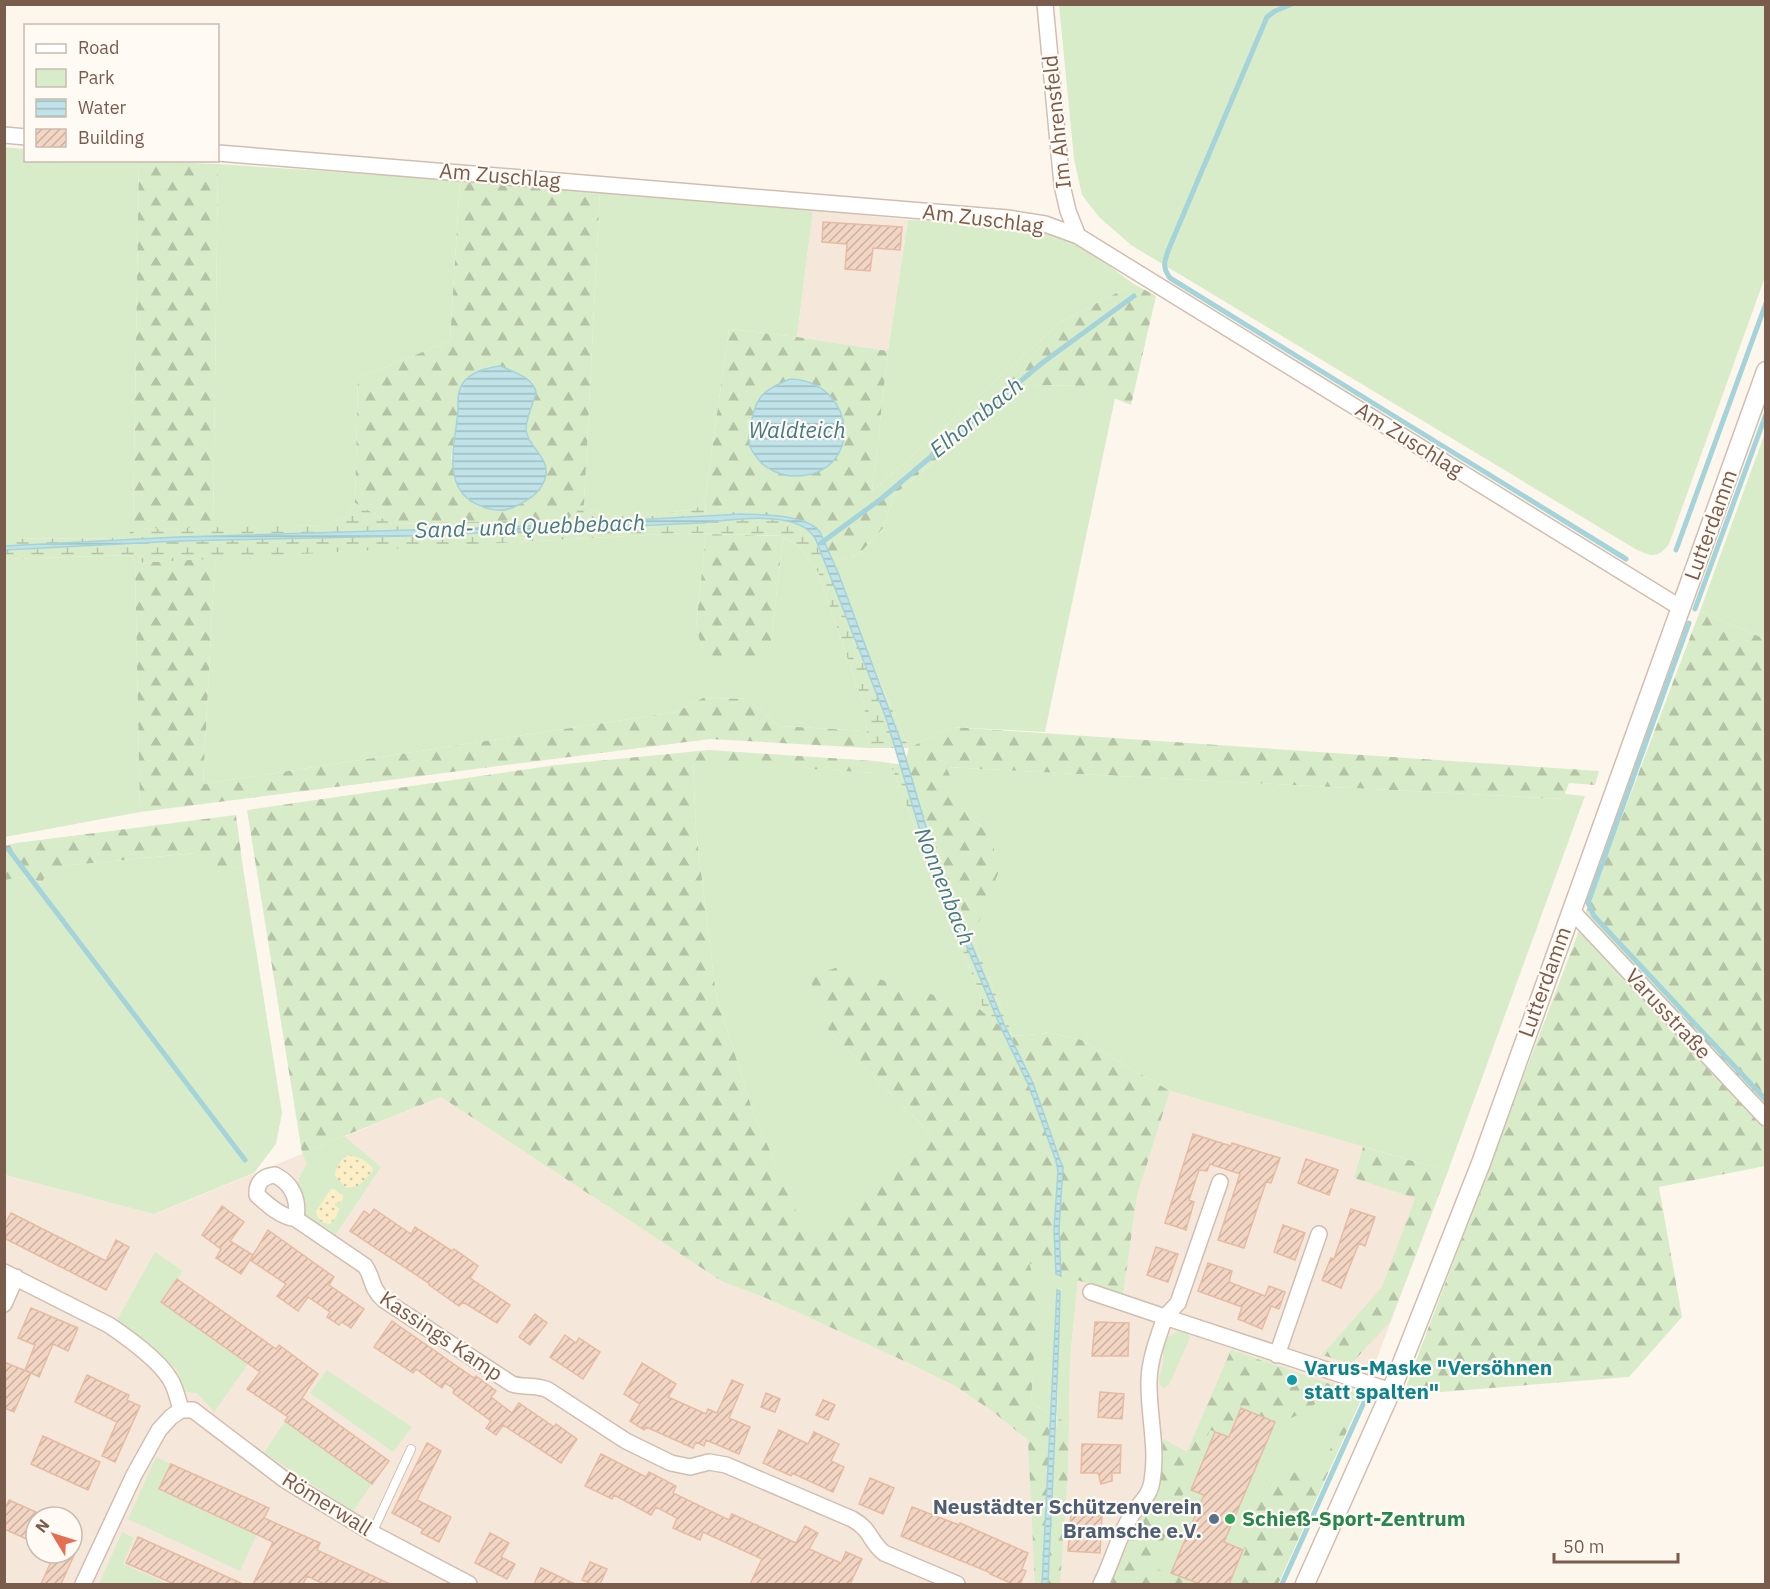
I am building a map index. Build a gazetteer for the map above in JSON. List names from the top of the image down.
{
  "streets": {
    "street": [
      "Im Ahrensfeld",
      "Am Zuschlag",
      "Lutterdamm",
      "Varusstraße",
      "Kassings Kamp",
      "Römerwall"
    ]
  },
  "crossings": [
    ["Im Ahrensfeld", "Am Zuschlag"],
    ["Am Zuschlag", "Lutterdamm"],
    ["Lutterdamm", "Varusstraße"]
  ],
  "water": [
    "Elhornbach",
    "Waldteich",
    "Sand- und Quebbebach",
    "Nonnenbach"
  ],
  "places": ["Varus-Maske \"Versöhnen statt spalten\"", "Neustädter Schützenverein Bramsche e.V.", "Schieß-Sport-Zentrum"],
  "legend": [
    "Road",
    "Park",
    "Water",
    "Building"
  ],
  "scale_bar": "50 m",
  "north": "top left"
}
